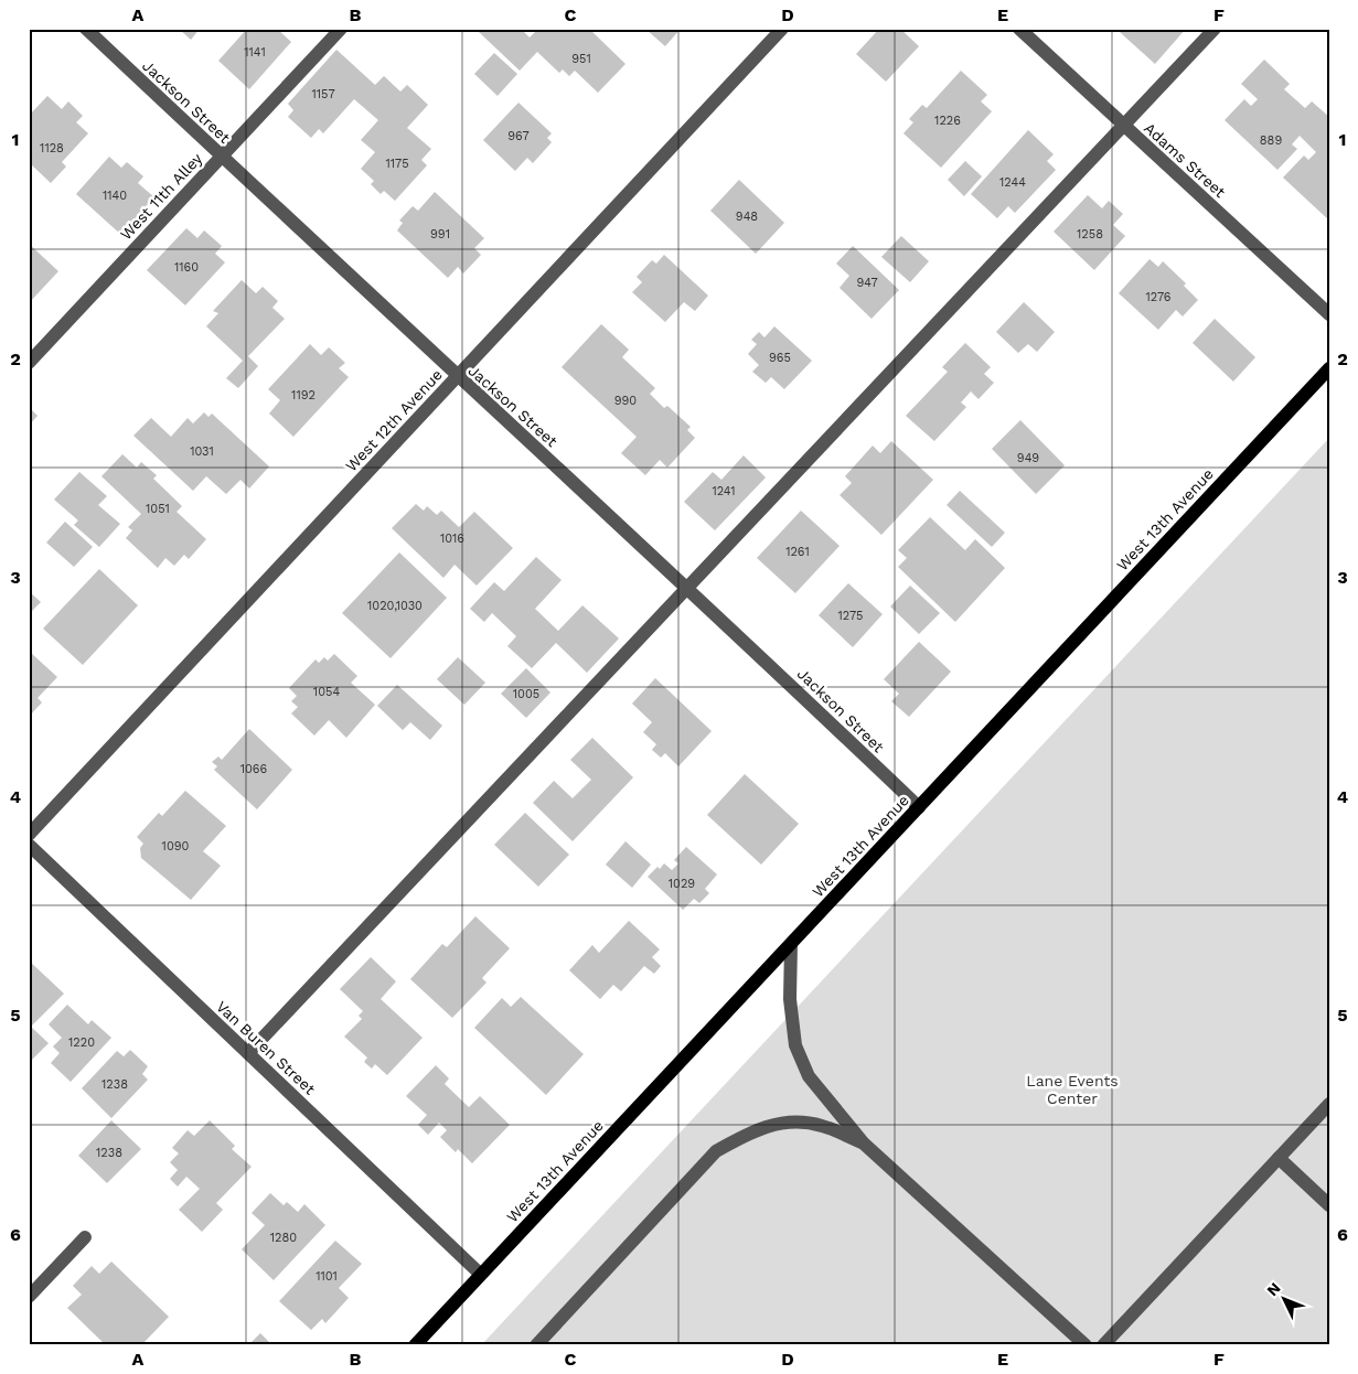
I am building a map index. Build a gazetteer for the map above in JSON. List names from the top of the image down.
{
  "streets": {
    "main road": ["West 13th Avenue"],
    "street": [
      "Jackson Street",
      "Adams Street",
      "West 11th Alley",
      "West 12th Avenue",
      "Van Buren Street"
    ]
  },
  "crossings": [
    ["Jackson Street", "West 11th Alley"],
    ["Jackson Street", "West 12th Avenue"],
    ["Jackson Street", "West 13th Avenue"],
    ["West 13th Avenue", "Van Buren Street"]
  ],
  "parks": ["Lane Events Center"],
  "house_numbers": [
    "1141",
    "951",
    "1157",
    "1226",
    "967",
    "889",
    "1128",
    "1175",
    "1244",
    "1140",
    "948",
    "991",
    "1258",
    "1160",
    "947",
    "1276",
    "965",
    "1192",
    "990",
    "1031",
    "949",
    "1241",
    "1051",
    "1016",
    "1261",
    "1020,1030",
    "1275",
    "1054",
    "1005",
    "1066",
    "1090",
    "1029",
    "1220",
    "1238",
    "1238",
    "1280",
    "1101"
  ],
  "north": "top left",
  "grid": {
    "columns": [
      "A",
      "B",
      "C",
      "D",
      "E",
      "F"
    ],
    "rows": [
      "1",
      "2",
      "3",
      "4",
      "5",
      "6"
    ]
  }
}
